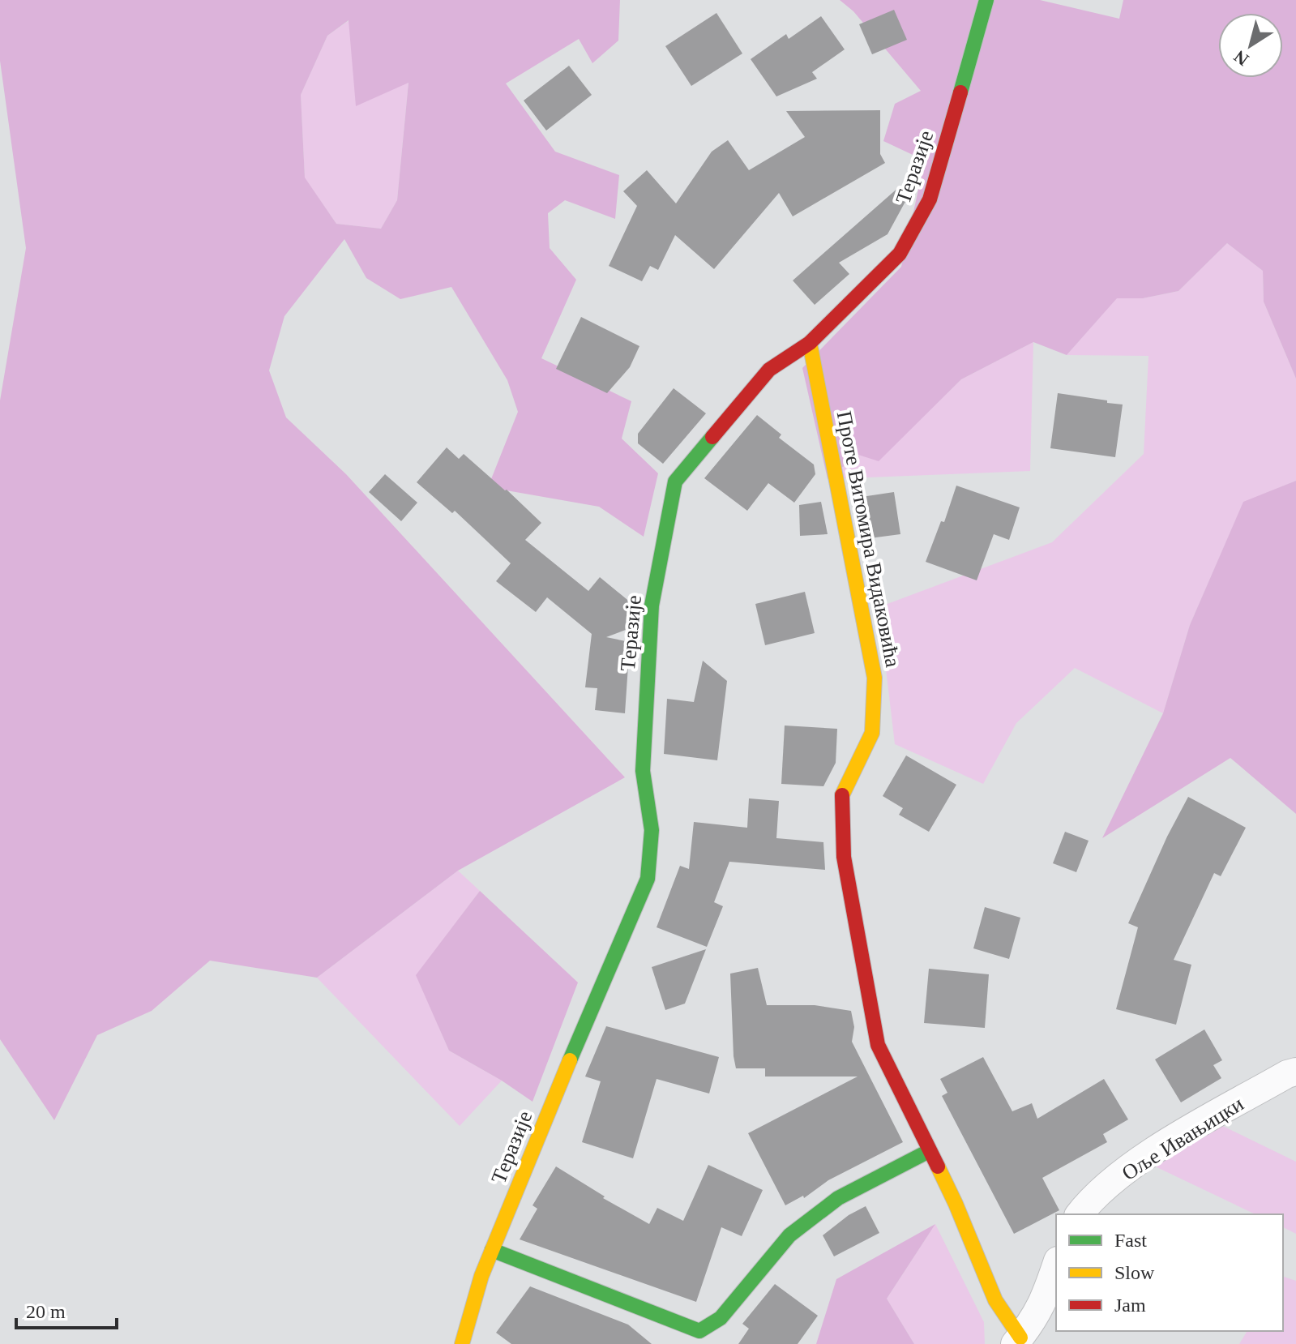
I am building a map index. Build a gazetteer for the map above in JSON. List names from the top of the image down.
{
  "streets": {
    "street": ["Теразије", "Проте Витомира Видаковића", "Оље Ивањицки"]
  },
  "crossings": [
    ["Теразије", "Проте Витомира Видаковића"]
  ],
  "legend": ["Fast", "Slow", "Jam"],
  "scale_bar": "20 m",
  "north": "bottom left"
}
